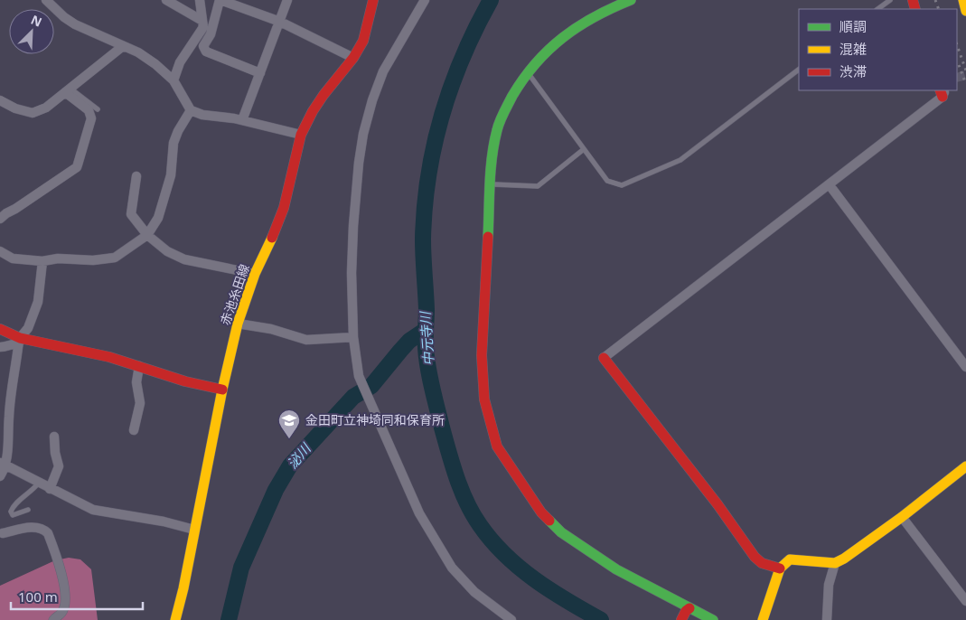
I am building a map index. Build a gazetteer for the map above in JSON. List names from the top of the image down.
{
  "streets": {
    "street": ["赤池糸田線"]
  },
  "water": ["中元寺川", "泌川"],
  "places": {
    "school or university": ["金田町立神埼同和保育所"]
  },
  "legend": ["順調", "混雑", "渋滞"],
  "scale_bar": "100 m",
  "north": "top right"
}
